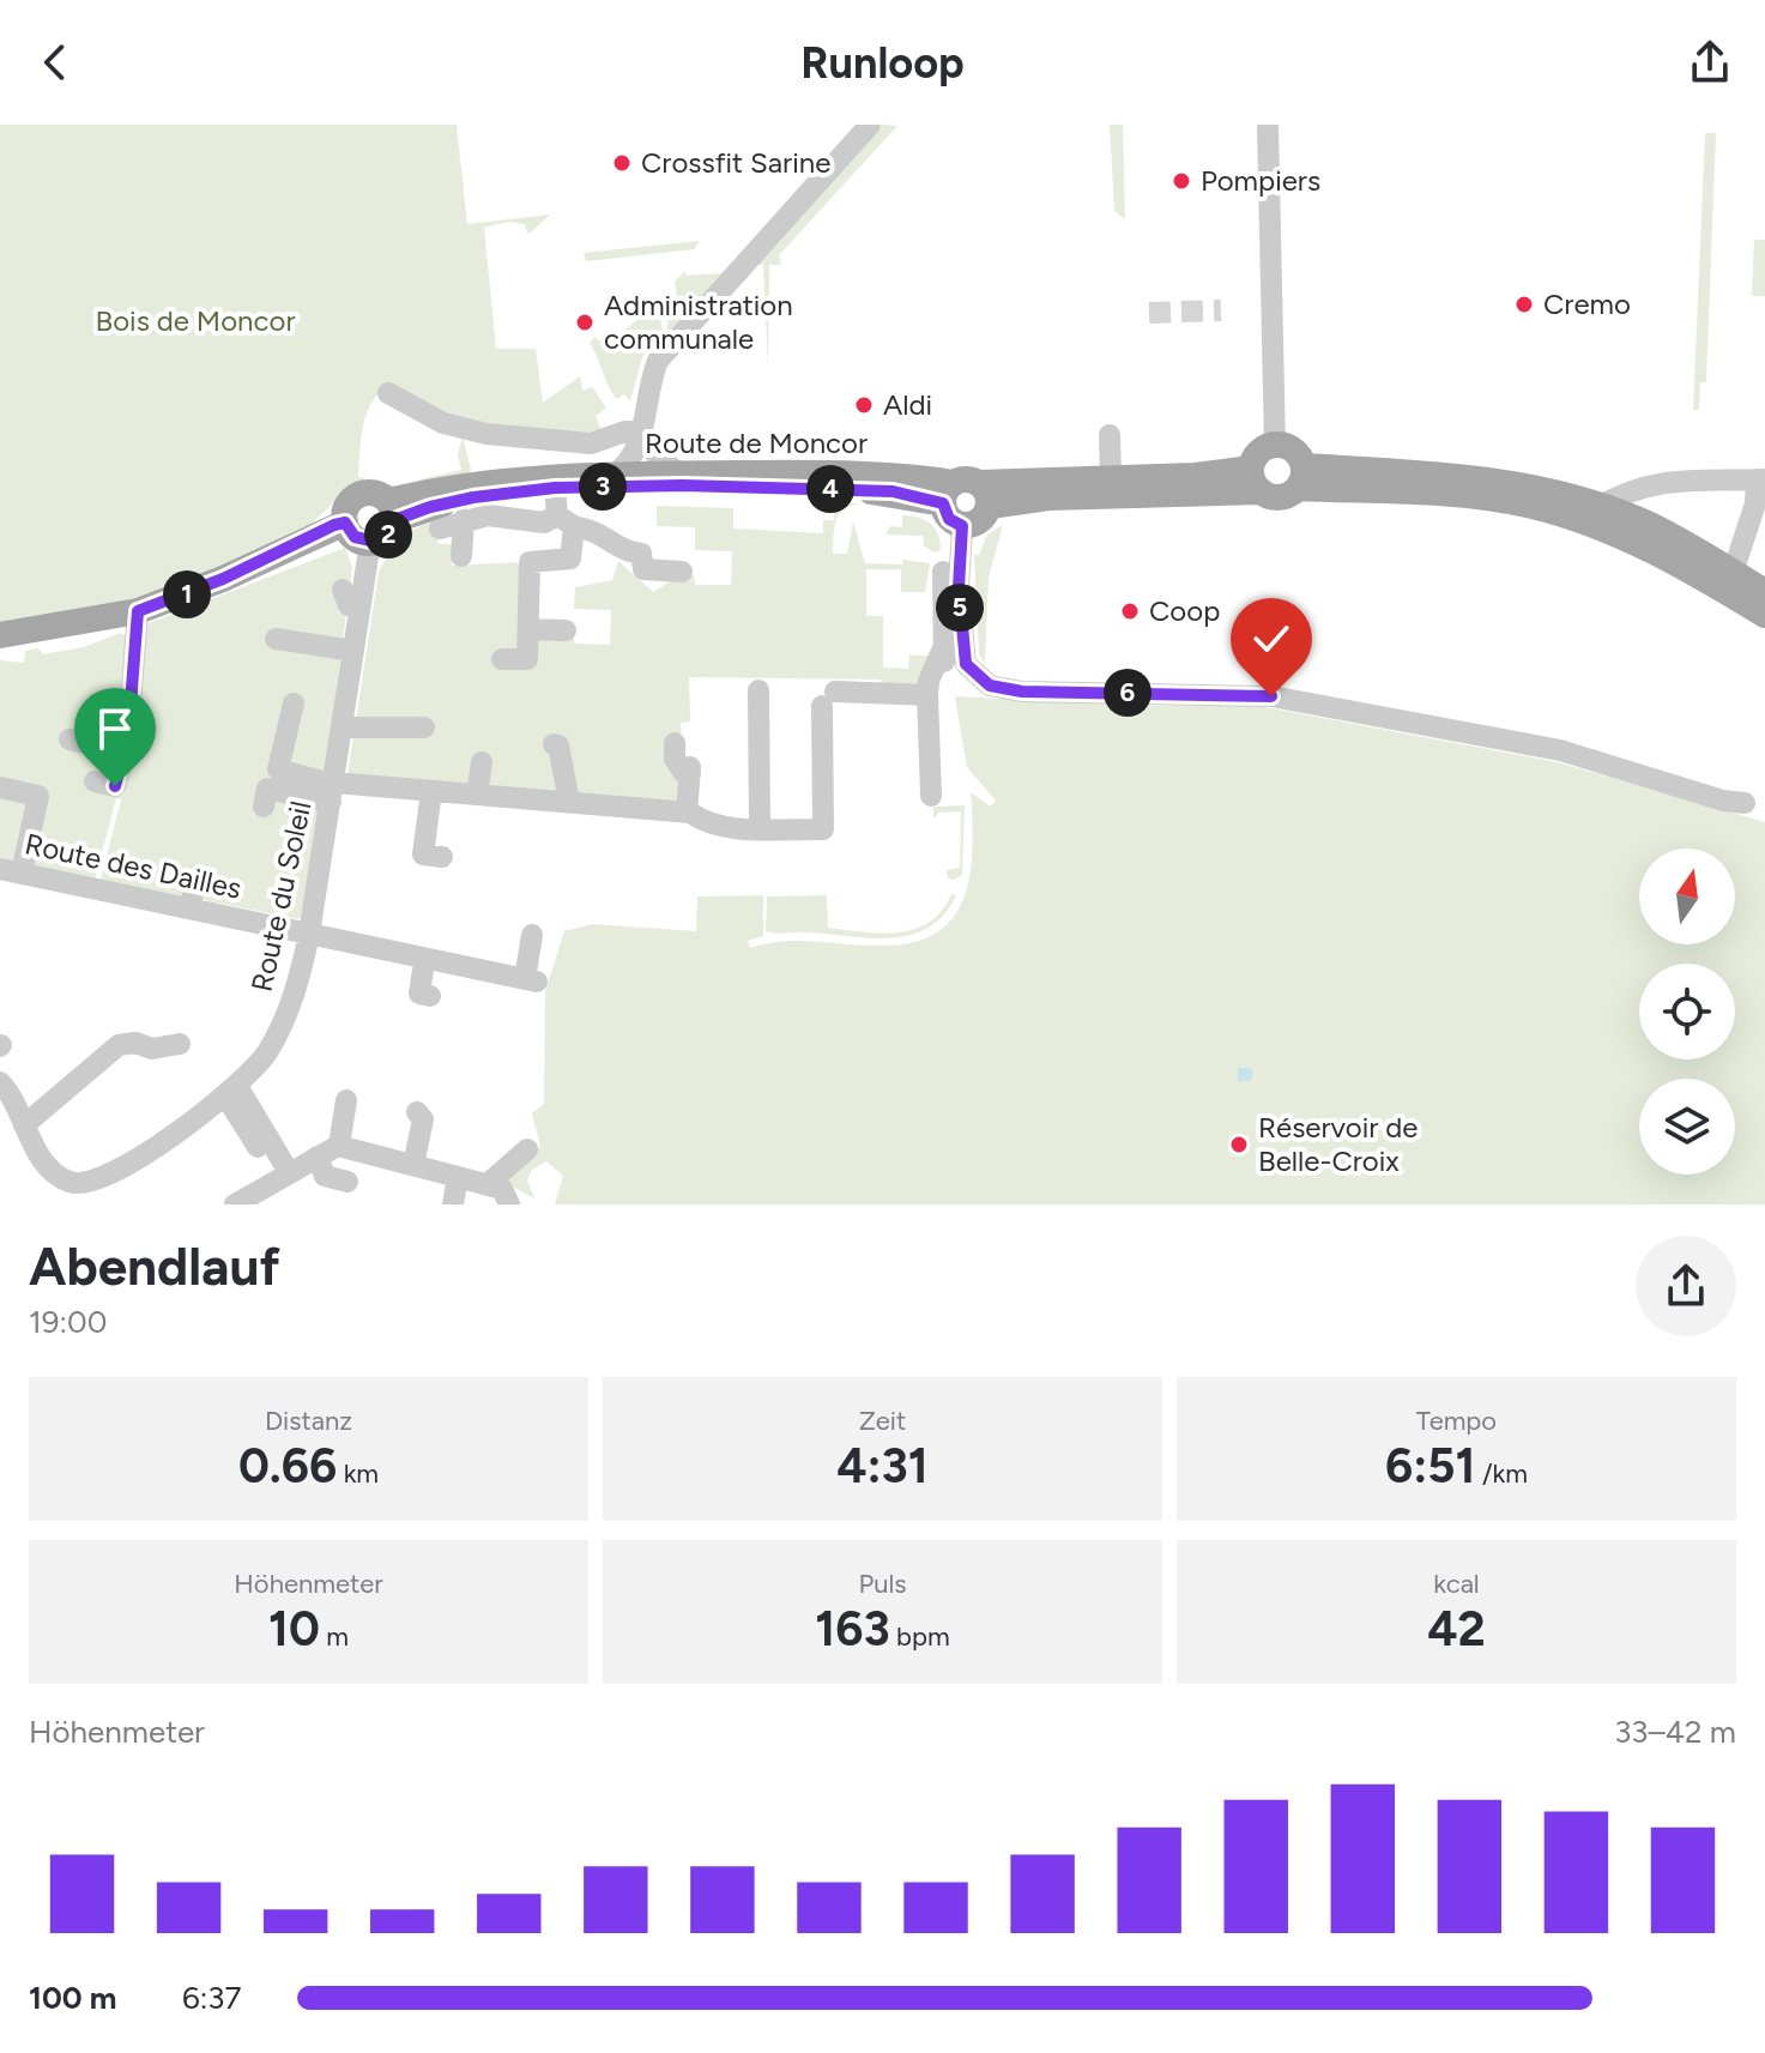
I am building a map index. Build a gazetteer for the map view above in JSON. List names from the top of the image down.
{
  "streets": {
    "main road": ["Route de Moncor"],
    "street": ["Route des Dailles", "Route du Soleil"]
  },
  "crossings": [
    ["Route de Moncor", "Route du Soleil"],
    ["Route des Dailles", "Route du Soleil"]
  ],
  "parks": ["Bois de Moncor"],
  "places": [
    "Crossfit Sarine",
    "Pompiers",
    "Cremo",
    "Administration communale",
    "Aldi",
    "Coop",
    "Réservoir de Belle-Croix"
  ],
  "north": "top",
  "page": {
    "header": "Runloop",
    "pins": [
      "3",
      "4",
      "2",
      "1",
      "5",
      "6"
    ],
    "heading": ["Abendlauf", "19:00"],
    "stats": [
      ["Distanz", "0.66 km"],
      ["Zeit", "4:31"],
      ["Tempo", "6:51 /km"],
      ["Höhenmeter", "10 m"],
      ["Puls", "163 bpm"],
      ["kcal", "42"]
    ],
    "chart": ["Höhenmeter", "33–42 m"],
    "list": [
      {
        "name": "100 m",
        "note": "6:37"
      }
    ]
  }
}
